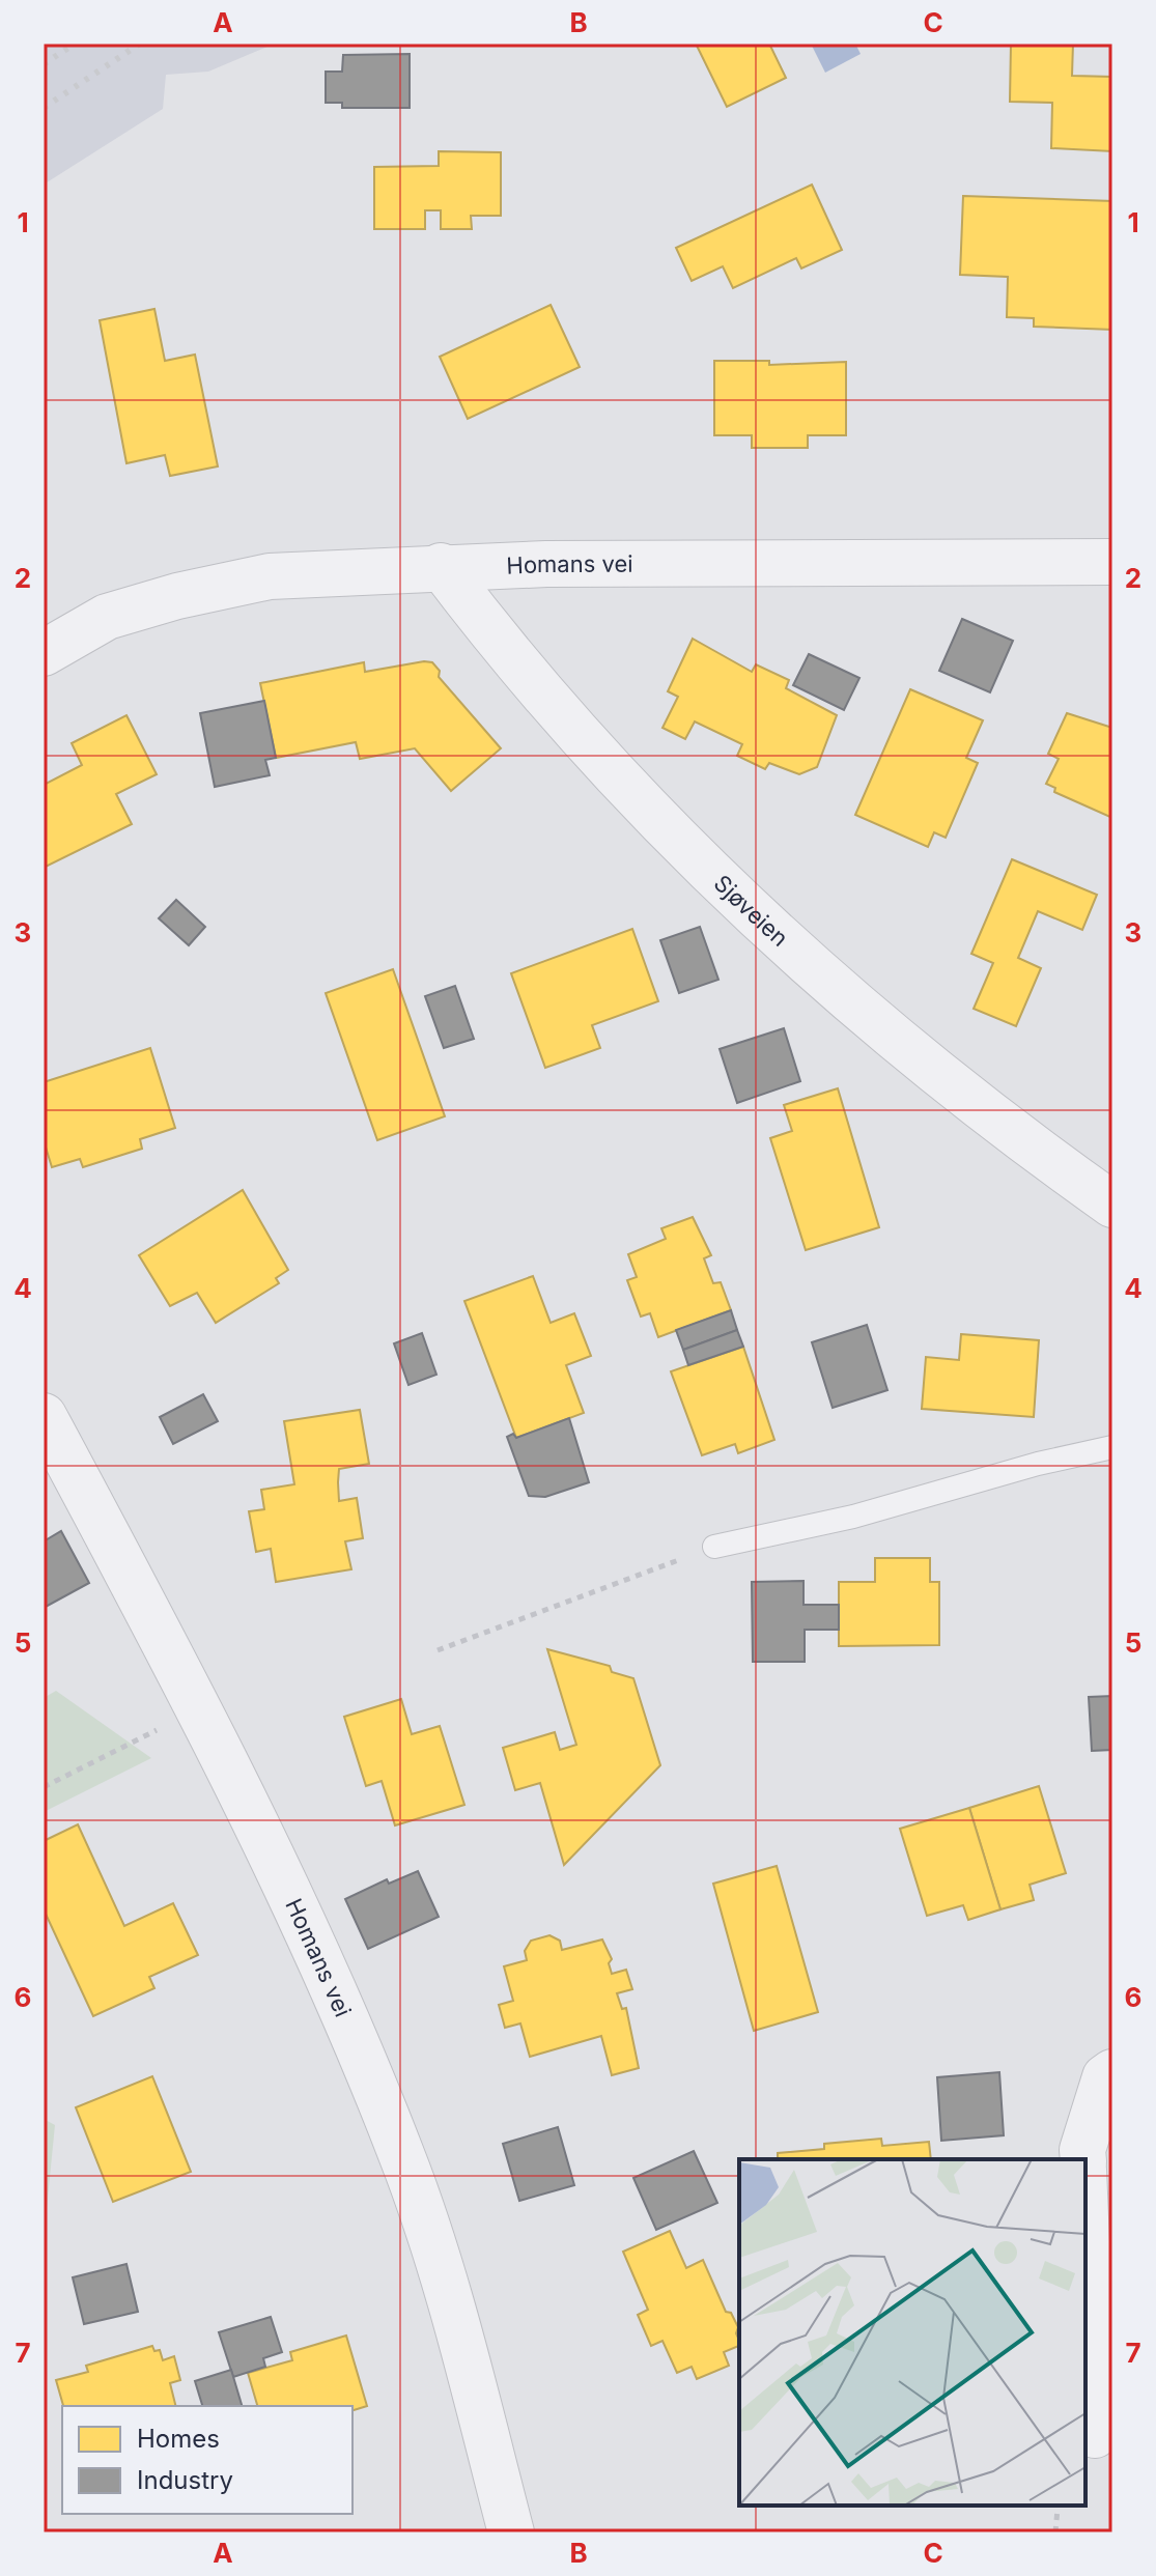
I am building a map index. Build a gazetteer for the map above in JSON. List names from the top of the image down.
{
  "streets": {
    "street": ["Homans vei", "Sjøveien"]
  },
  "crossings": [
    ["Homans vei", "Sjøveien"]
  ],
  "legend": ["Homes", "Industry"],
  "grid": {
    "columns": ["A", "B", "C"],
    "rows": [
      "1",
      "2",
      "3",
      "4",
      "5",
      "6",
      "7"
    ]
  }
}
